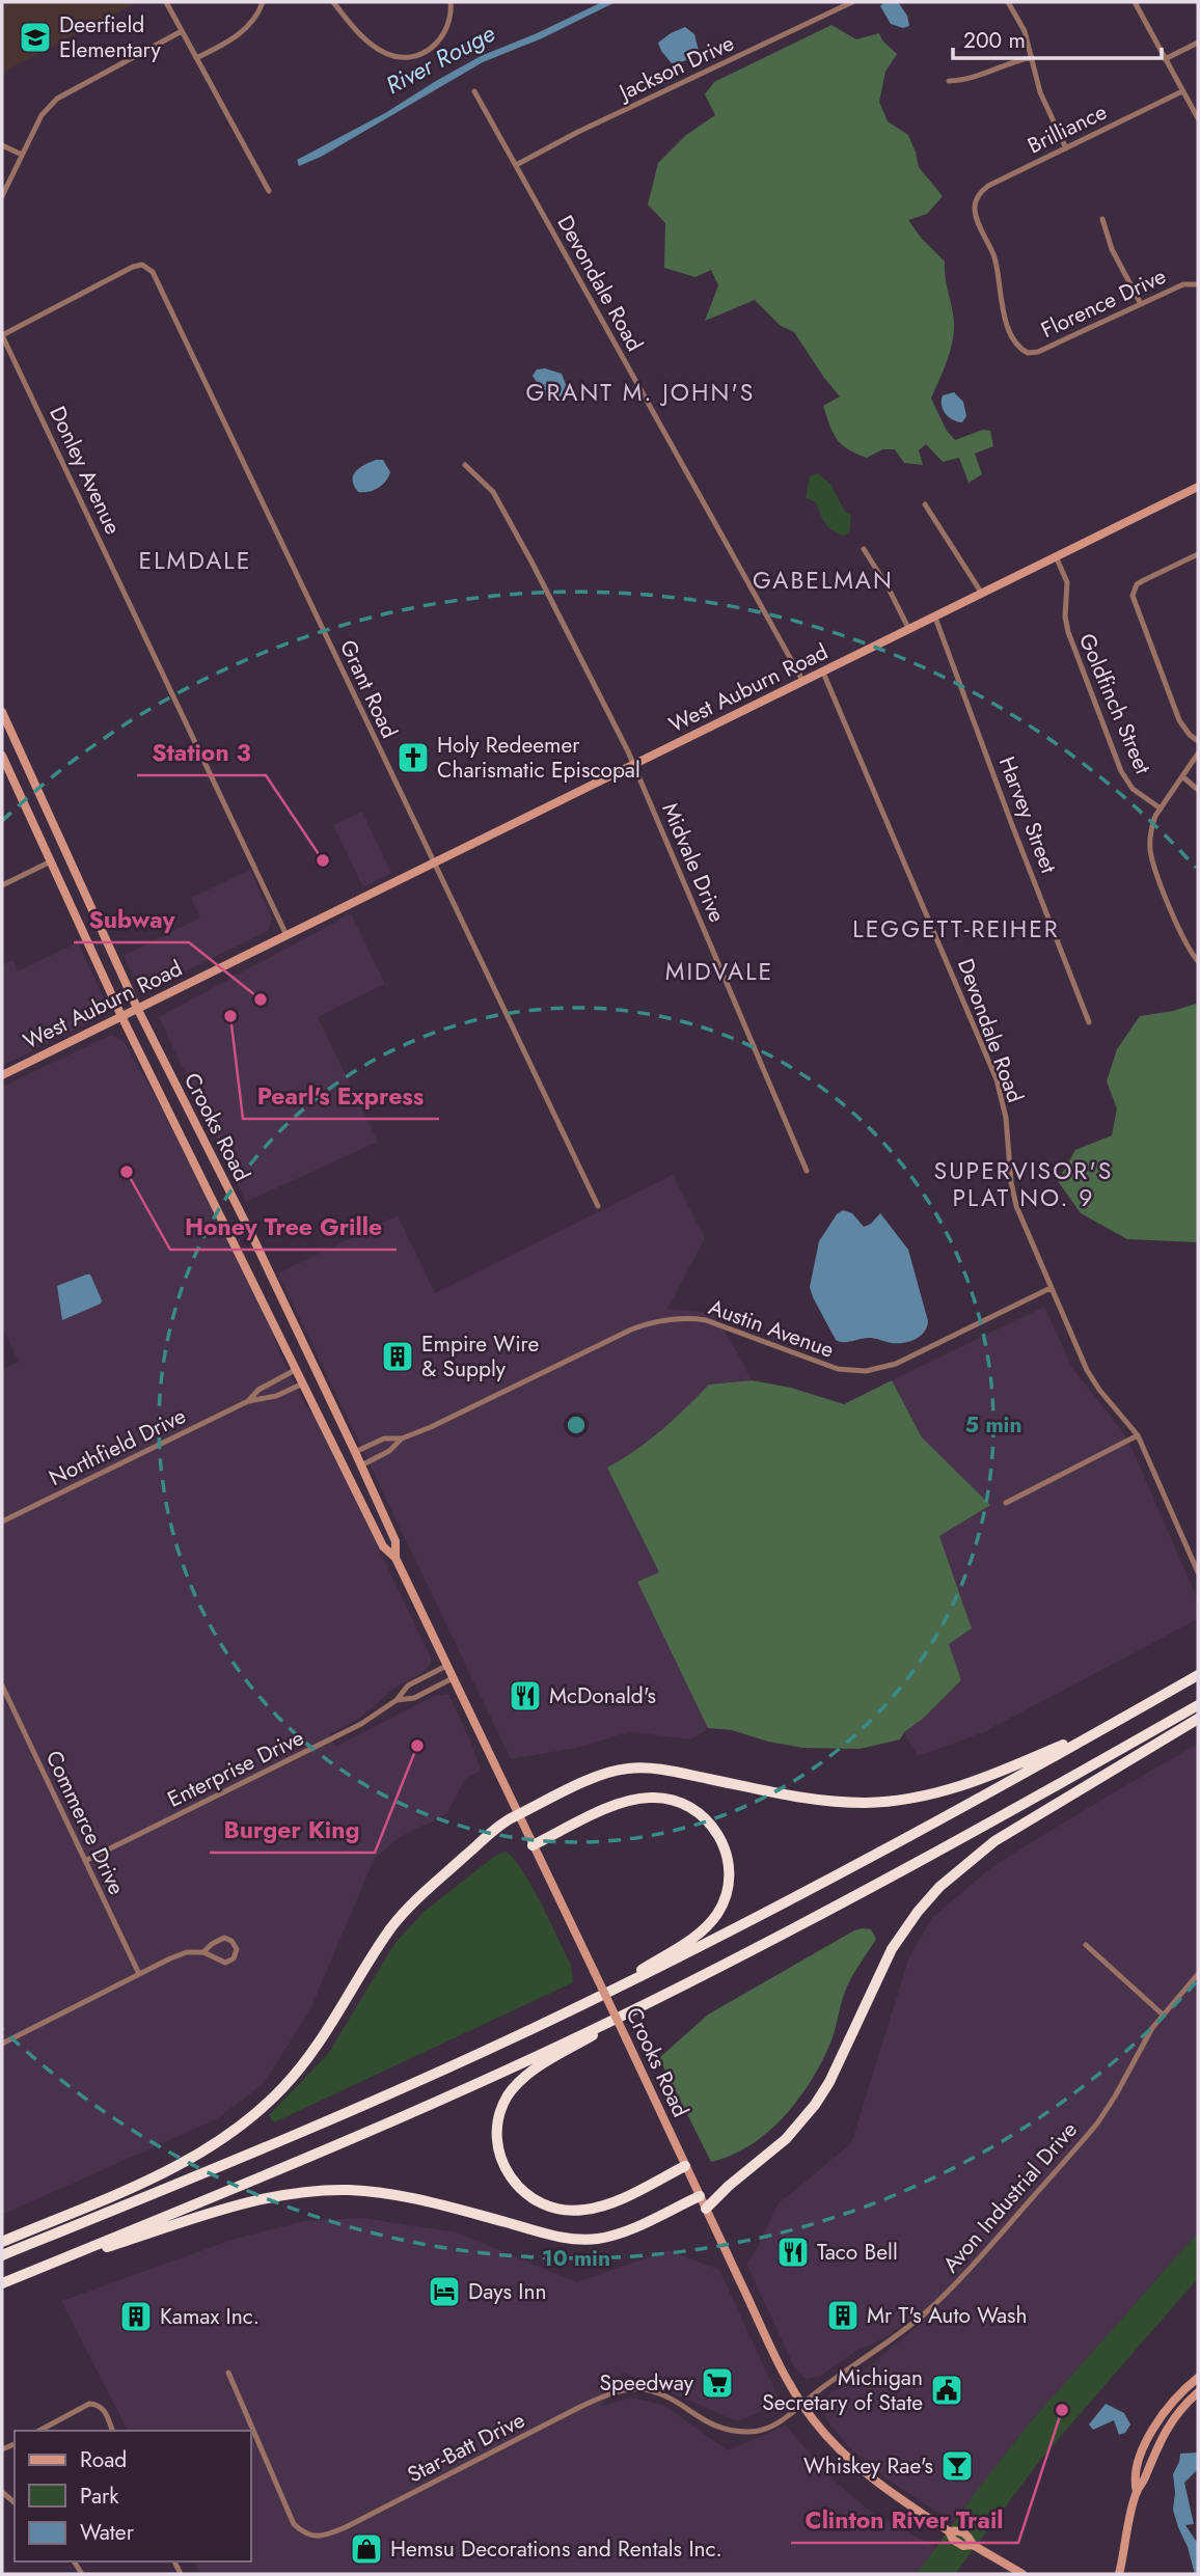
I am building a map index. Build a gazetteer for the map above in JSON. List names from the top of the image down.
{
  "streets": {
    "main road": ["West Auburn Road", "Crooks Road"],
    "street": [
      "Jackson Drive",
      "Brilliance",
      "Devondale Road",
      "Florence Drive",
      "Donley Avenue",
      "Grant Road",
      "Goldfinch Street",
      "Harvey Street",
      "Midvale Drive",
      "Austin Avenue",
      "Northfield Drive",
      "Enterprise Drive",
      "Commerce Drive",
      "Avon Industrial Drive",
      "Star-Batt Drive"
    ]
  },
  "crossings": [
    ["Jackson Drive", "Devondale Road"],
    ["Brilliance", "Florence Drive"],
    ["Devondale Road", "West Auburn Road"],
    ["Devondale Road", "Austin Avenue"],
    ["Donley Avenue", "West Auburn Road"],
    ["Donley Avenue", "Grant Road"],
    ["West Auburn Road", "Grant Road"],
    ["West Auburn Road", "Goldfinch Street"],
    ["West Auburn Road", "Harvey Street"],
    ["West Auburn Road", "Midvale Drive"],
    ["West Auburn Road", "Crooks Road"],
    ["Crooks Road", "Austin Avenue"],
    ["Crooks Road", "Northfield Drive"],
    ["Crooks Road", "Enterprise Drive"],
    ["Crooks Road", "Avon Industrial Drive"],
    ["Crooks Road", "Star-Batt Drive"],
    ["Enterprise Drive", "Commerce Drive"],
    ["Avon Industrial Drive", "Star-Batt Drive"]
  ],
  "districts": [
    "GRANT M. JOHN'S",
    "ELMDALE",
    "GABELMAN",
    "LEGGETT-REIHER",
    "MIDVALE",
    "SUPERVISOR'S PLAT NO. 9"
  ],
  "water": ["River Rouge"],
  "places": {
    "school or university": ["Deerfield Elementary"],
    "church": ["Holy Redeemer Charismatic Episcopal"],
    "other": [
      "Station 3",
      "Subway",
      "Pearl's Express",
      "Honey Tree Grille",
      "Burger King",
      "Clinton River Trail"
    ],
    "building": ["Empire Wire & Supply", "Mr T's Auto Wash", "Kamax Inc."],
    "restaurant": ["McDonald's", "Taco Bell"],
    "hotel": ["Days Inn"],
    "supermarket": ["Speedway"],
    "public building": ["Michigan Secretary of State"],
    "bar": ["Whiskey Rae's"],
    "shop": ["Hemsu Decorations and Rentals Inc."]
  },
  "legend": ["Road", "Park", "Water"],
  "scale_bar": "200 m",
  "rings": ["5 min", "10 min"]
}
